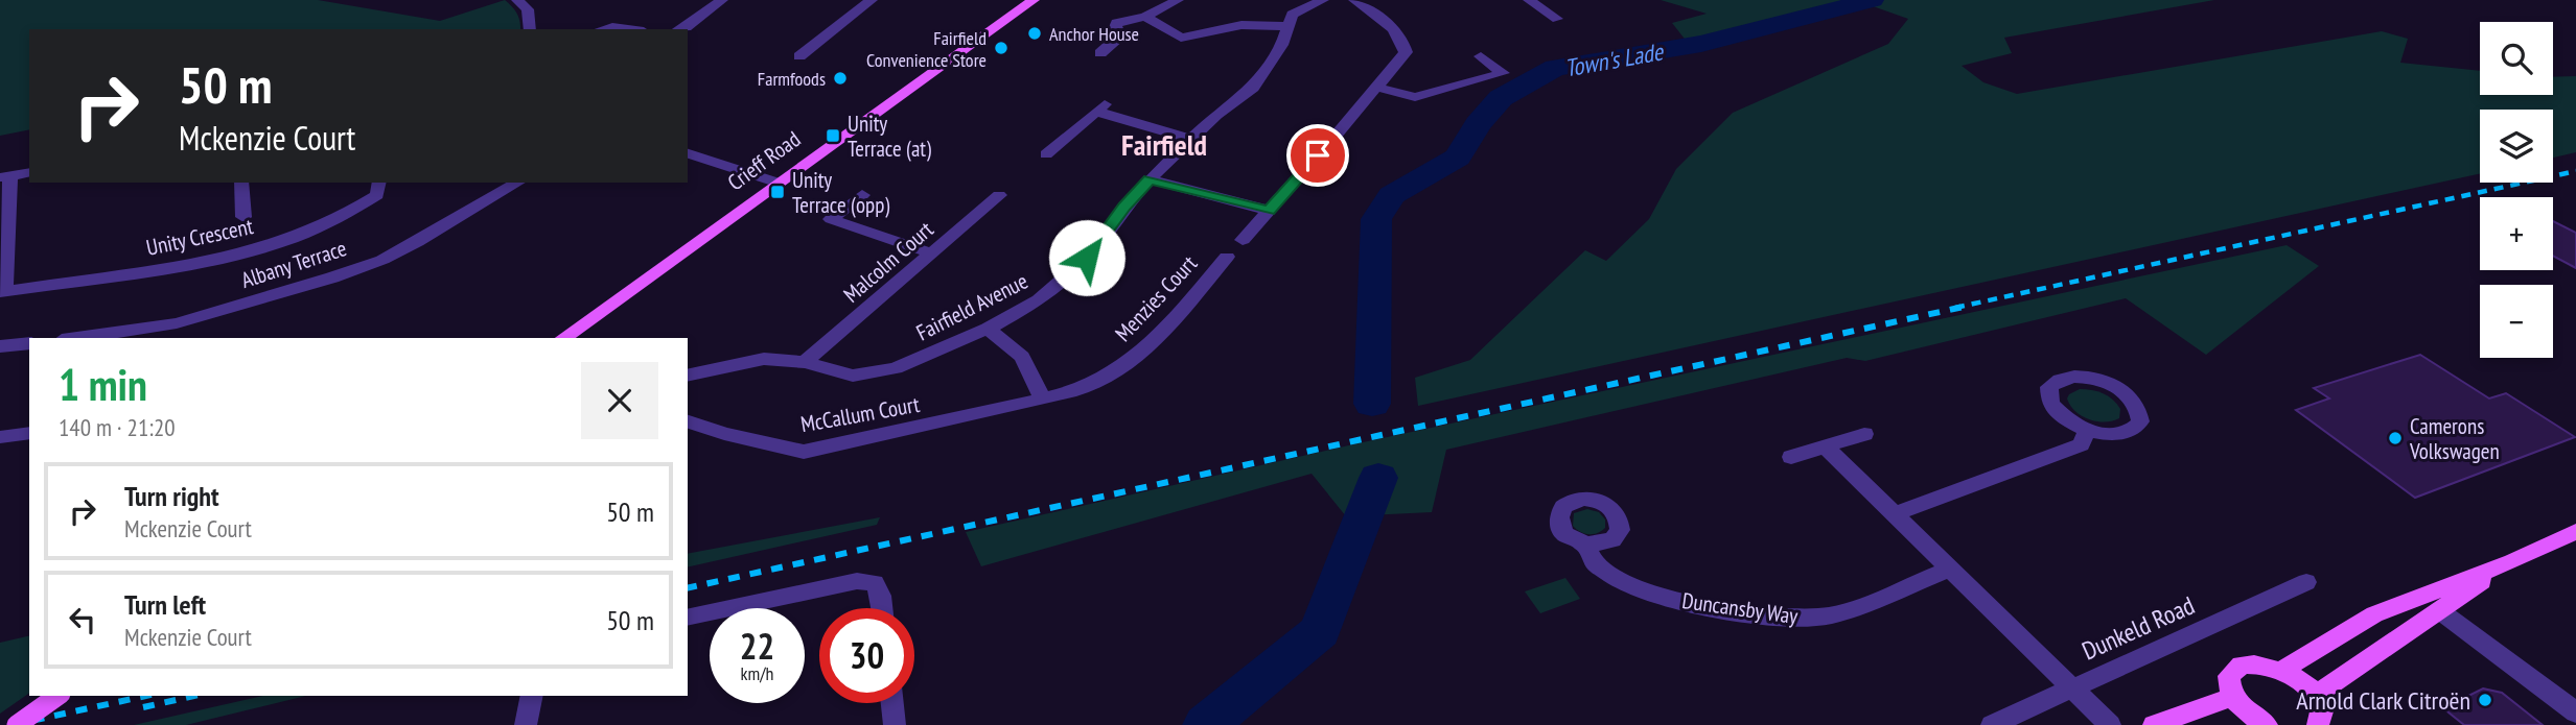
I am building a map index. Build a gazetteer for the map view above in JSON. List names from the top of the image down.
{
  "streets": {
    "main road": ["Crieff Road"],
    "street": [
      "Unity Crescent",
      "Malcolm Court",
      "Albany Terrace",
      "Menzies Court",
      "Fairfield Avenue",
      "McCallum Court",
      "Duncansby Way",
      "Dunkeld Road"
    ]
  },
  "crossings": [
    ["Malcolm Court", "Fairfield Avenue"],
    ["Menzies Court", "McCallum Court"]
  ],
  "districts": ["Fairfield"],
  "water": ["Town's Lade"],
  "places": {
    "other": [
      "Anchor House",
      "Fairfield Convenience Store",
      "Farmfoods",
      "Camerons Volkswagen",
      "Arnold Clark Citroën"
    ],
    "transit": ["Unity Terrace (at)", "Unity Terrace (opp)"]
  },
  "page": {
    "map_buttons": ["+", "−"],
    "turn": ["50 m", "Mckenzie Court"],
    "heading": ["1 min", "140 m · 21:20"],
    "list": [
      {
        "name": "Turn right",
        "note": "Mckenzie Court",
        "value": "50 m"
      },
      {
        "name": "Turn left",
        "note": "Mckenzie Court",
        "value": "50 m"
      }
    ],
    "speed": "22 km/h",
    "limit": "30"
  }
}
